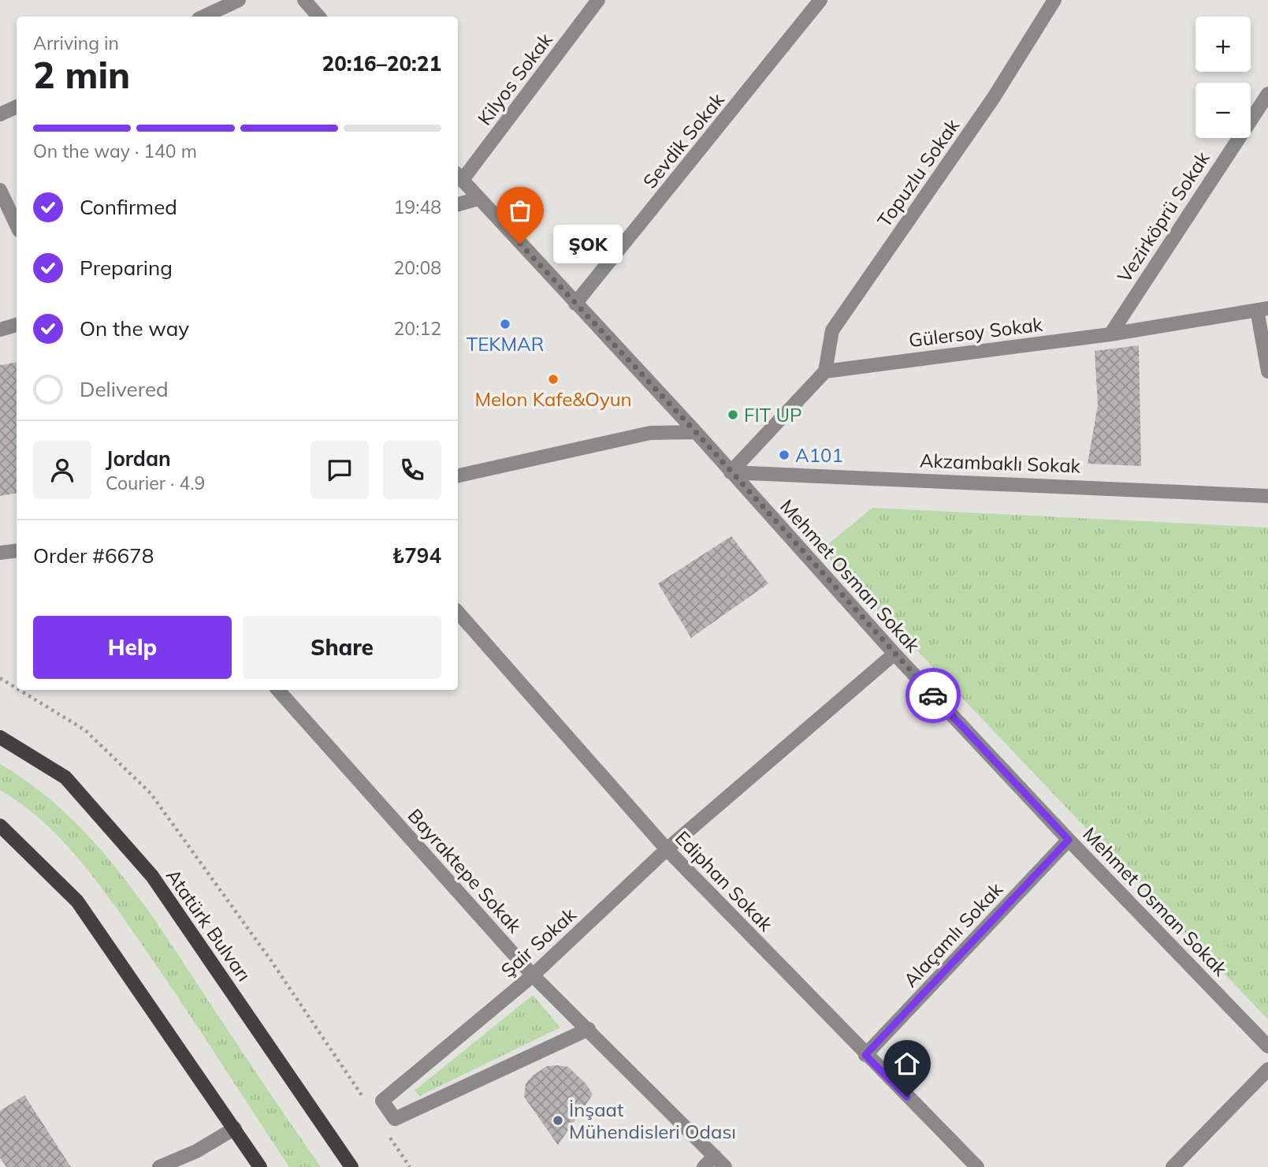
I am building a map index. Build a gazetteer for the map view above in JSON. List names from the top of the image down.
{
  "streets": {
    "main road": ["Atatürk Bulvarı"],
    "street": [
      "Kilyos Sokak",
      "Sevdik Sokak",
      "Topuzlu Sokak",
      "Vezirköprü Sokak",
      "Gülersoy Sokak",
      "Akzambaklı Sokak",
      "Mehmet Osman Sokak",
      "Bayraktepe Sokak",
      "Ediphan Sokak",
      "Alaçamlı Sokak",
      "Şair Sokak"
    ]
  },
  "crossings": [
    ["Kilyos Sokak", "Mehmet Osman Sokak"],
    ["Sevdik Sokak", "Mehmet Osman Sokak"],
    ["Topuzlu Sokak", "Gülersoy Sokak"],
    ["Vezirköprü Sokak", "Gülersoy Sokak"],
    ["Akzambaklı Sokak", "Mehmet Osman Sokak"],
    ["Mehmet Osman Sokak", "Alaçamlı Sokak"],
    ["Mehmet Osman Sokak", "Şair Sokak"],
    ["Bayraktepe Sokak", "Şair Sokak"],
    ["Ediphan Sokak", "Alaçamlı Sokak"],
    ["Ediphan Sokak", "Şair Sokak"]
  ],
  "places": [
    "ŞOK",
    "TEKMAR",
    "Melon Kafe&Oyun",
    "FIT UP",
    "A101",
    "İnşaat Mühendisleri Odası"
  ],
  "page": {
    "map_buttons": ["+", "−"],
    "heading": ["2 min", "Arriving in", "20:16–20:21"],
    "panel": [
      "Jordan",
      "Courier · 4.9",
      "Order #6678",
      "₺794"
    ],
    "bar": "On the way · 140 m",
    "list": [
      ["Confirmed", "19:48"],
      ["Preparing", "20:08"],
      ["On the way", "20:12"],
      "Delivered"
    ],
    "bubble": "ŞOK",
    "buttons": ["Help", "Share"]
  }
}
